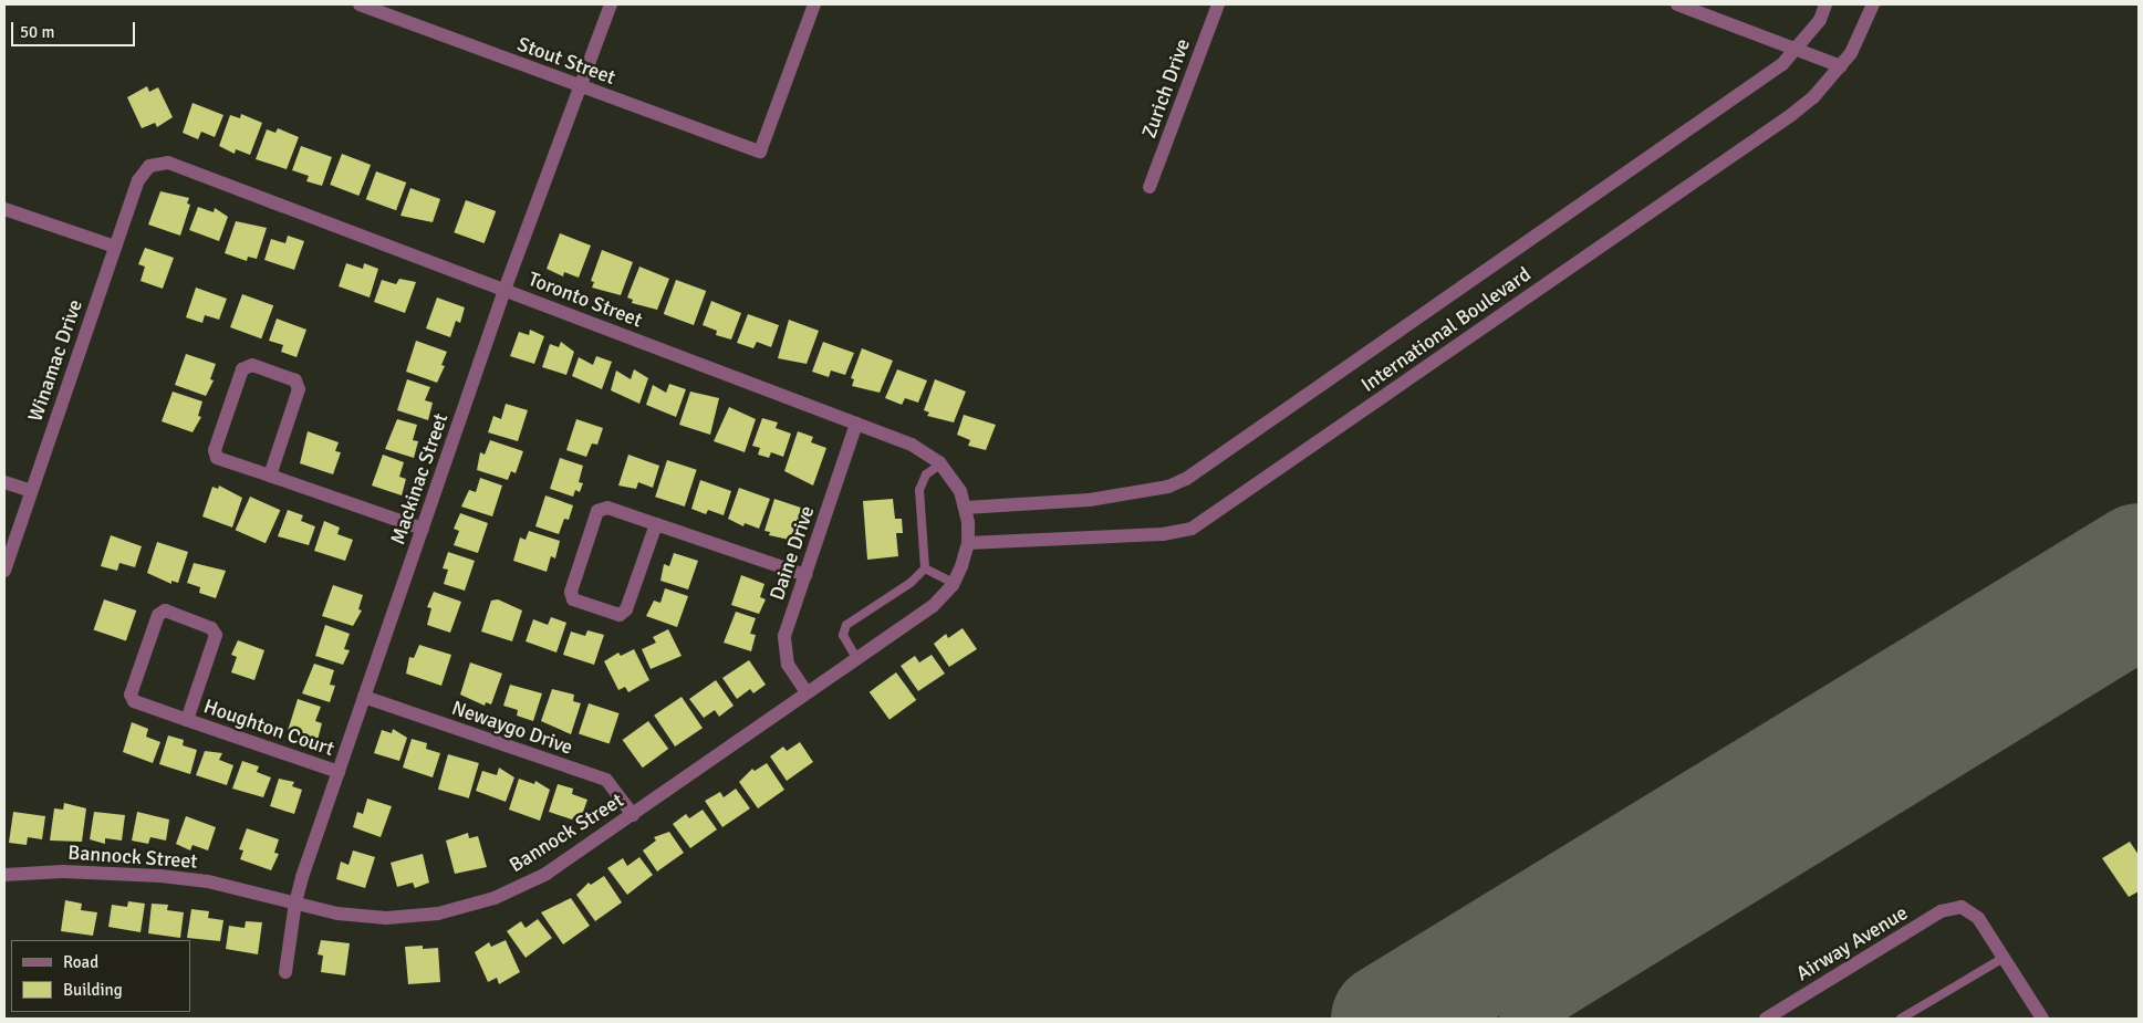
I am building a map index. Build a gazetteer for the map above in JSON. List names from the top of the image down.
{
  "streets": {
    "street": [
      "Stout Street",
      "Zurich Drive",
      "Toronto Street",
      "International Boulevard",
      "Winamac Drive",
      "Mackinac Street",
      "Daine Drive",
      "Houghton Court",
      "Newaygo Drive",
      "Bannock Street",
      "Airway Avenue"
    ]
  },
  "crossings": [
    ["Stout Street", "Mackinac Street"],
    ["Toronto Street", "International Boulevard"],
    ["Toronto Street", "Winamac Drive"],
    ["Toronto Street", "Mackinac Street"],
    ["Toronto Street", "Daine Drive"],
    ["Toronto Street", "Bannock Street"],
    ["International Boulevard", "Bannock Street"],
    ["Mackinac Street", "Houghton Court"],
    ["Mackinac Street", "Newaygo Drive"],
    ["Mackinac Street", "Bannock Street"],
    ["Daine Drive", "Bannock Street"],
    ["Newaygo Drive", "Bannock Street"]
  ],
  "legend": ["Road", "Building"],
  "scale_bar": "50 m"
}
